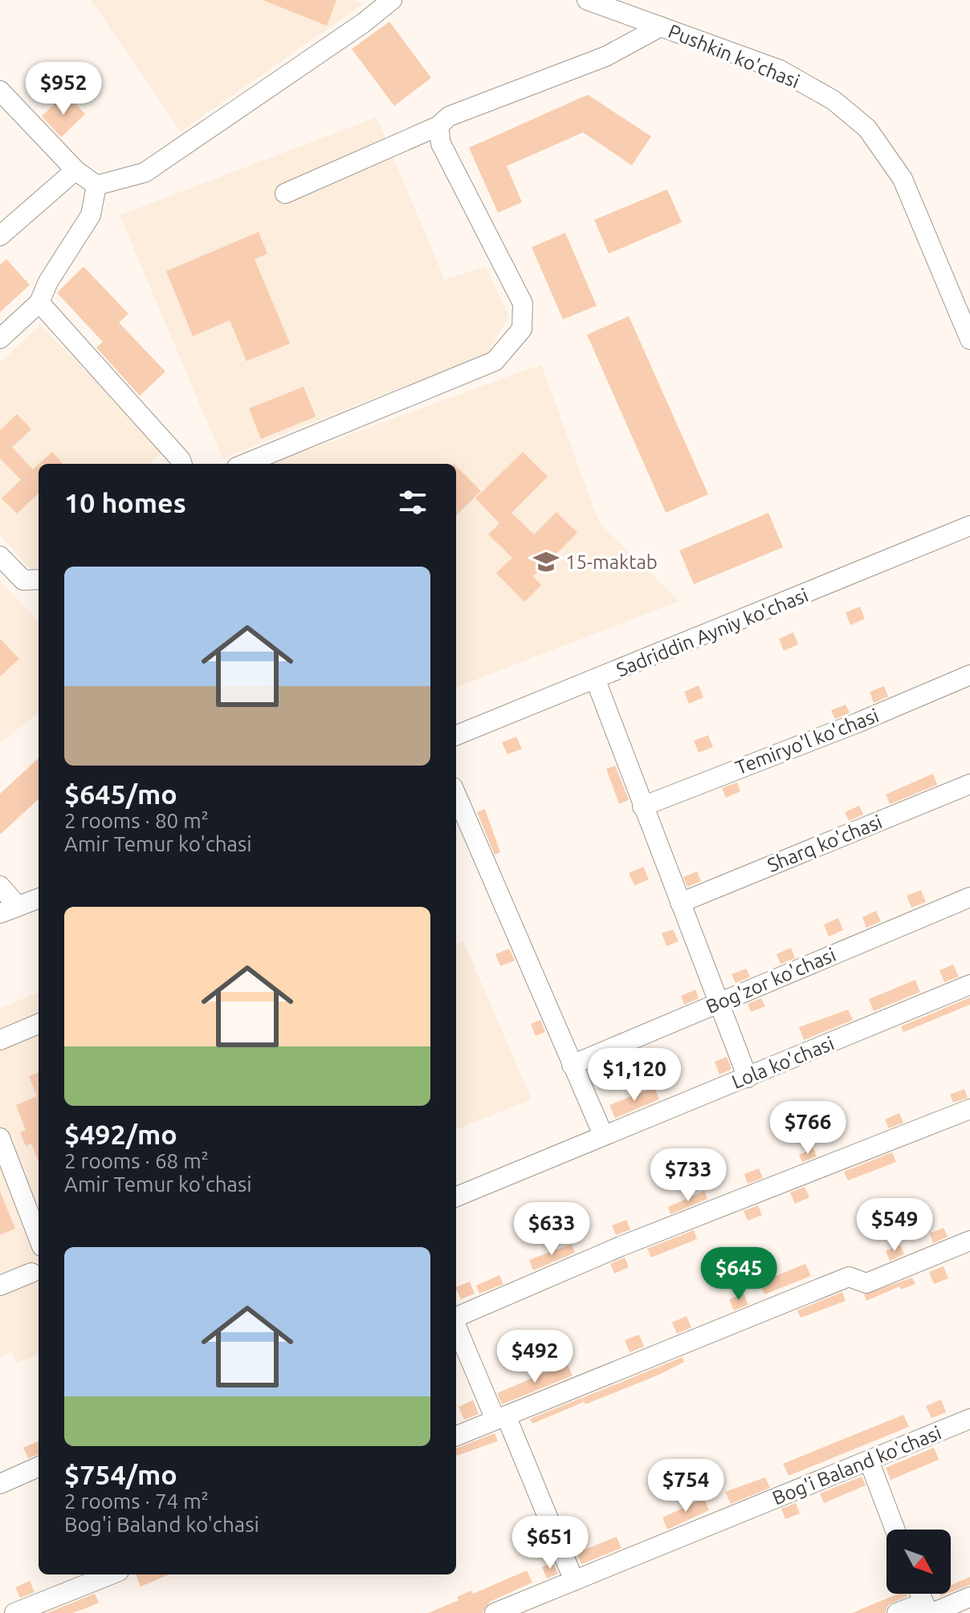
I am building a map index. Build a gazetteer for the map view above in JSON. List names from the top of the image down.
{
  "streets": {
    "street": [
      "Pushkin ko'chasi",
      "Sadriddin Ayniy ko'chasi",
      "Temiryo'l ko'chasi",
      "Sharq ko'chasi",
      "Bog'zor ko'chasi",
      "Lola ko'chasi",
      "Bog'i Baland ko'chasi"
    ]
  },
  "places": {
    "school or university": ["15-maktab"]
  },
  "north": "bottom right",
  "page": {
    "price": [
      "$952",
      "$1,120",
      "$766",
      "$733",
      "$549",
      "$633",
      "$645",
      "$492",
      "$754",
      "$651"
    ],
    "heading": "10 homes",
    "list": [
      {
        "name": "$645/mo",
        "note": "2 rooms · 80 m² · Amir Temur ko'chasi"
      },
      {
        "name": "$492/mo",
        "note": "2 rooms · 68 m² · Amir Temur ko'chasi"
      },
      {
        "name": "$754/mo",
        "note": "2 rooms · 74 m² · Bog'i Baland ko'chasi"
      }
    ]
  }
}
